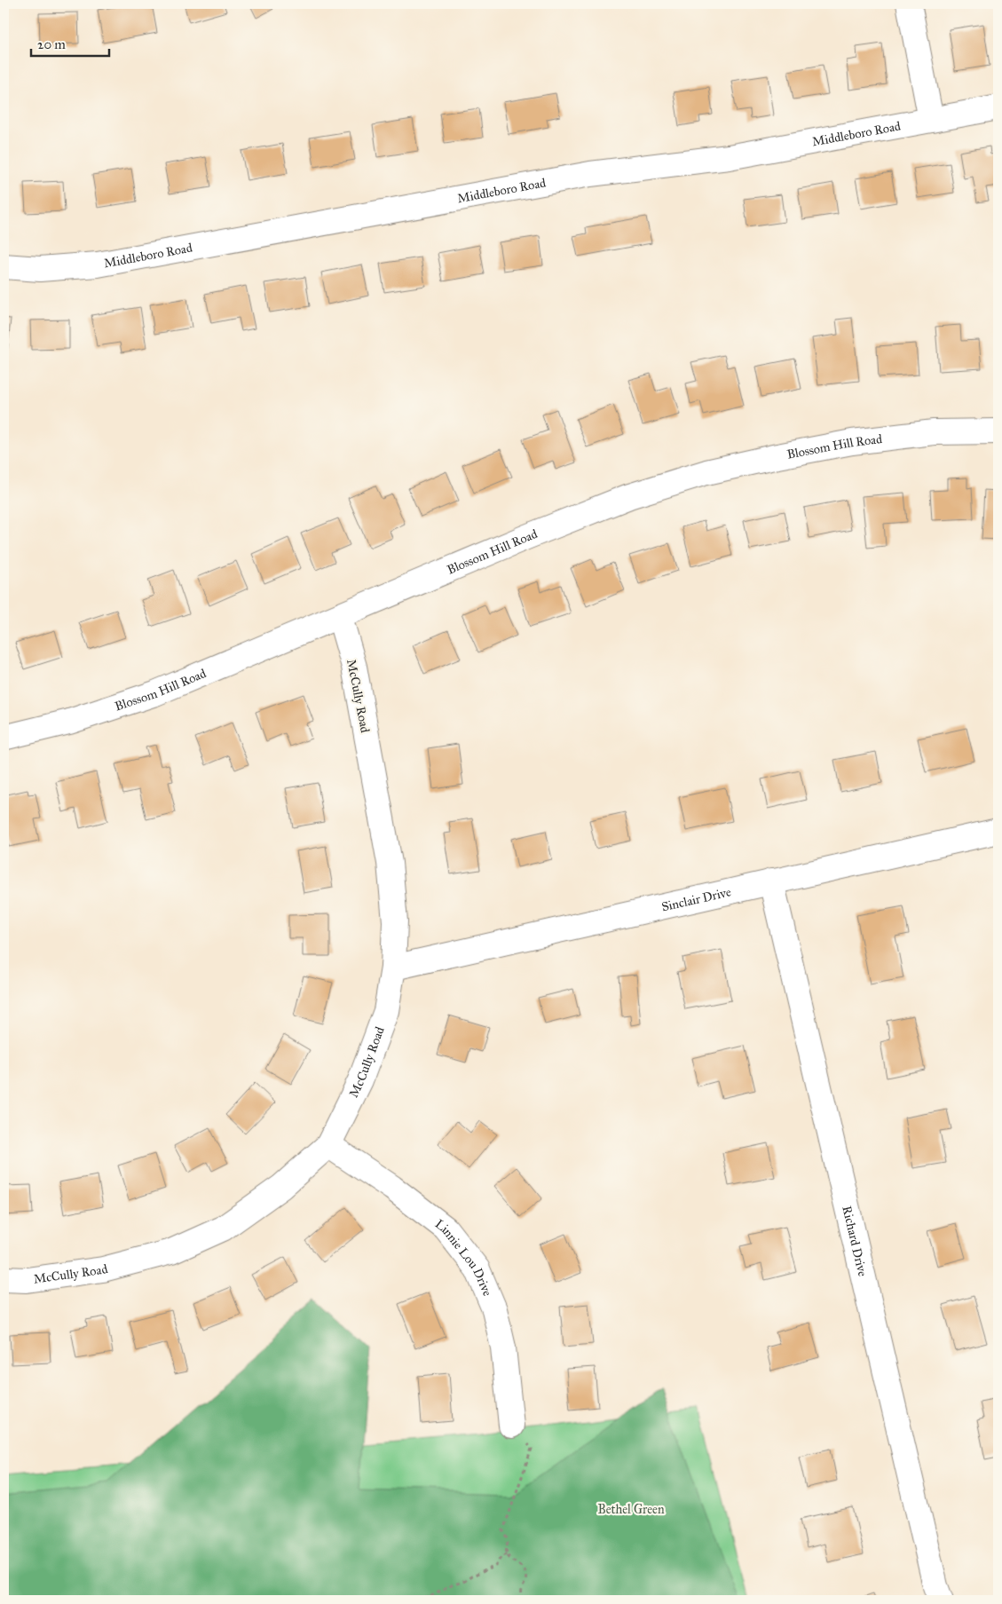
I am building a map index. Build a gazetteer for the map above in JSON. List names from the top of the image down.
{
  "streets": {
    "street": [
      "Middleboro Road",
      "Blossom Hill Road",
      "McCully Road",
      "Sinclair Drive",
      "Richard Drive",
      "Linnie Lou Drive"
    ]
  },
  "crossings": [
    ["Blossom Hill Road", "McCully Road"],
    ["McCully Road", "Sinclair Drive"],
    ["McCully Road", "Linnie Lou Drive"],
    ["Sinclair Drive", "Richard Drive"]
  ],
  "parks": ["Bethel Green"],
  "scale_bar": "20 m"
}
